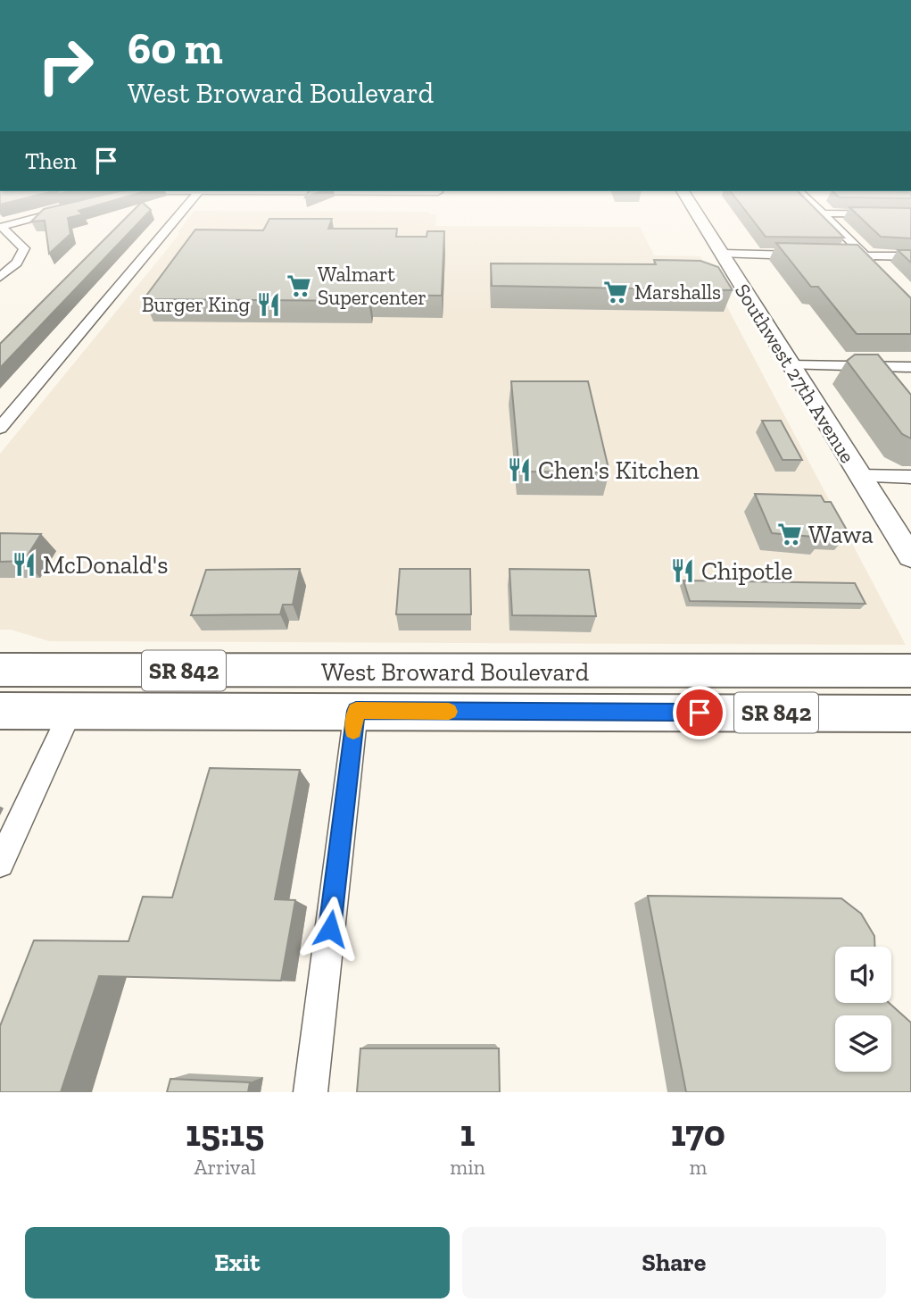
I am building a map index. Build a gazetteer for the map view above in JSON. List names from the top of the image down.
{
  "streets": {
    "main road": ["SR 842", "West Broward Boulevard"],
    "street": ["Southwest 27th Avenue"]
  },
  "places": {
    "supermarket": ["Walmart Supercenter", "Marshalls", "Wawa"],
    "restaurant": [
      "Burger King",
      "Chen's Kitchen",
      "McDonald's",
      "Chipotle"
    ]
  },
  "page": {
    "turn": ["60 m", "West Broward Boulevard"],
    "then": "Then",
    "eta": [
      "15:15",
      "Arrival",
      "1",
      "min",
      "170",
      "m"
    ],
    "buttons": ["Exit", "Share"]
  }
}
